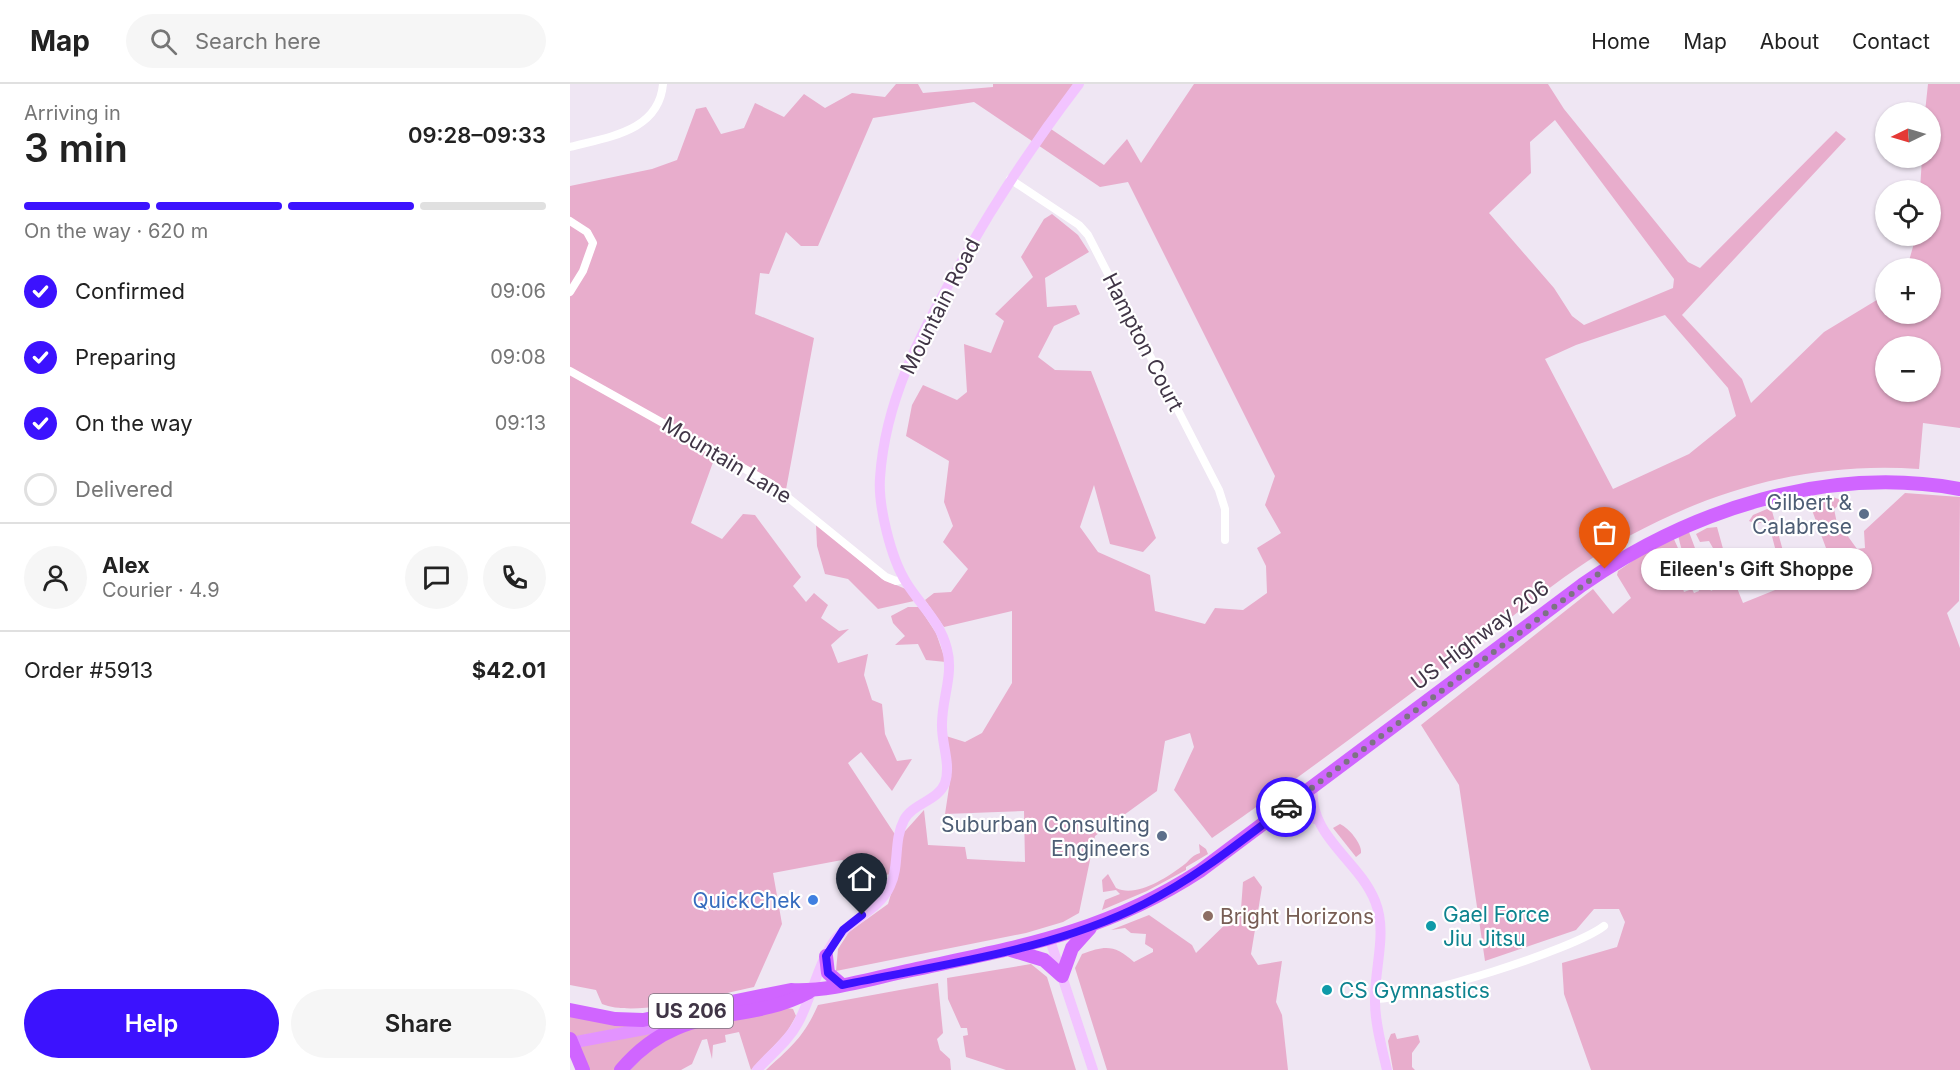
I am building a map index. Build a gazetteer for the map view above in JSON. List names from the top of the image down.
{
  "streets": {
    "highway": ["US Highway 206", "US 206"],
    "street": ["Mountain Road", "Hampton Court", "Mountain Lane"]
  },
  "crossings": [
    ["Mountain Road", "Hampton Court"],
    ["Mountain Road", "Mountain Lane"],
    ["Mountain Road", "US 206"],
    ["US Highway 206", "US 206"]
  ],
  "places": [
    "Gilbert & Calabrese",
    "Eileen's Gift Shoppe",
    "Suburban Consulting Engineers",
    "QuickChek",
    "Bright Horizons",
    "Gael Force Jiu Jitsu",
    "CS Gymnastics"
  ],
  "north": "left",
  "page": {
    "header": "Map",
    "search": "Search here",
    "nav": [
      "Home",
      "Map",
      "About",
      "Contact"
    ],
    "heading": ["3 min", "Arriving in", "09:28–09:33"],
    "panel": [
      "Alex",
      "Courier · 4.9",
      "Order #5913",
      "$42.01"
    ],
    "map_buttons": ["+", "−"],
    "bar": "On the way · 620 m",
    "list": [
      ["Confirmed", "09:06"],
      ["Preparing", "09:08"],
      ["On the way", "09:13"],
      "Delivered"
    ],
    "bubble": "Eileen's Gift Shoppe",
    "buttons": ["Help", "Share"]
  }
}
